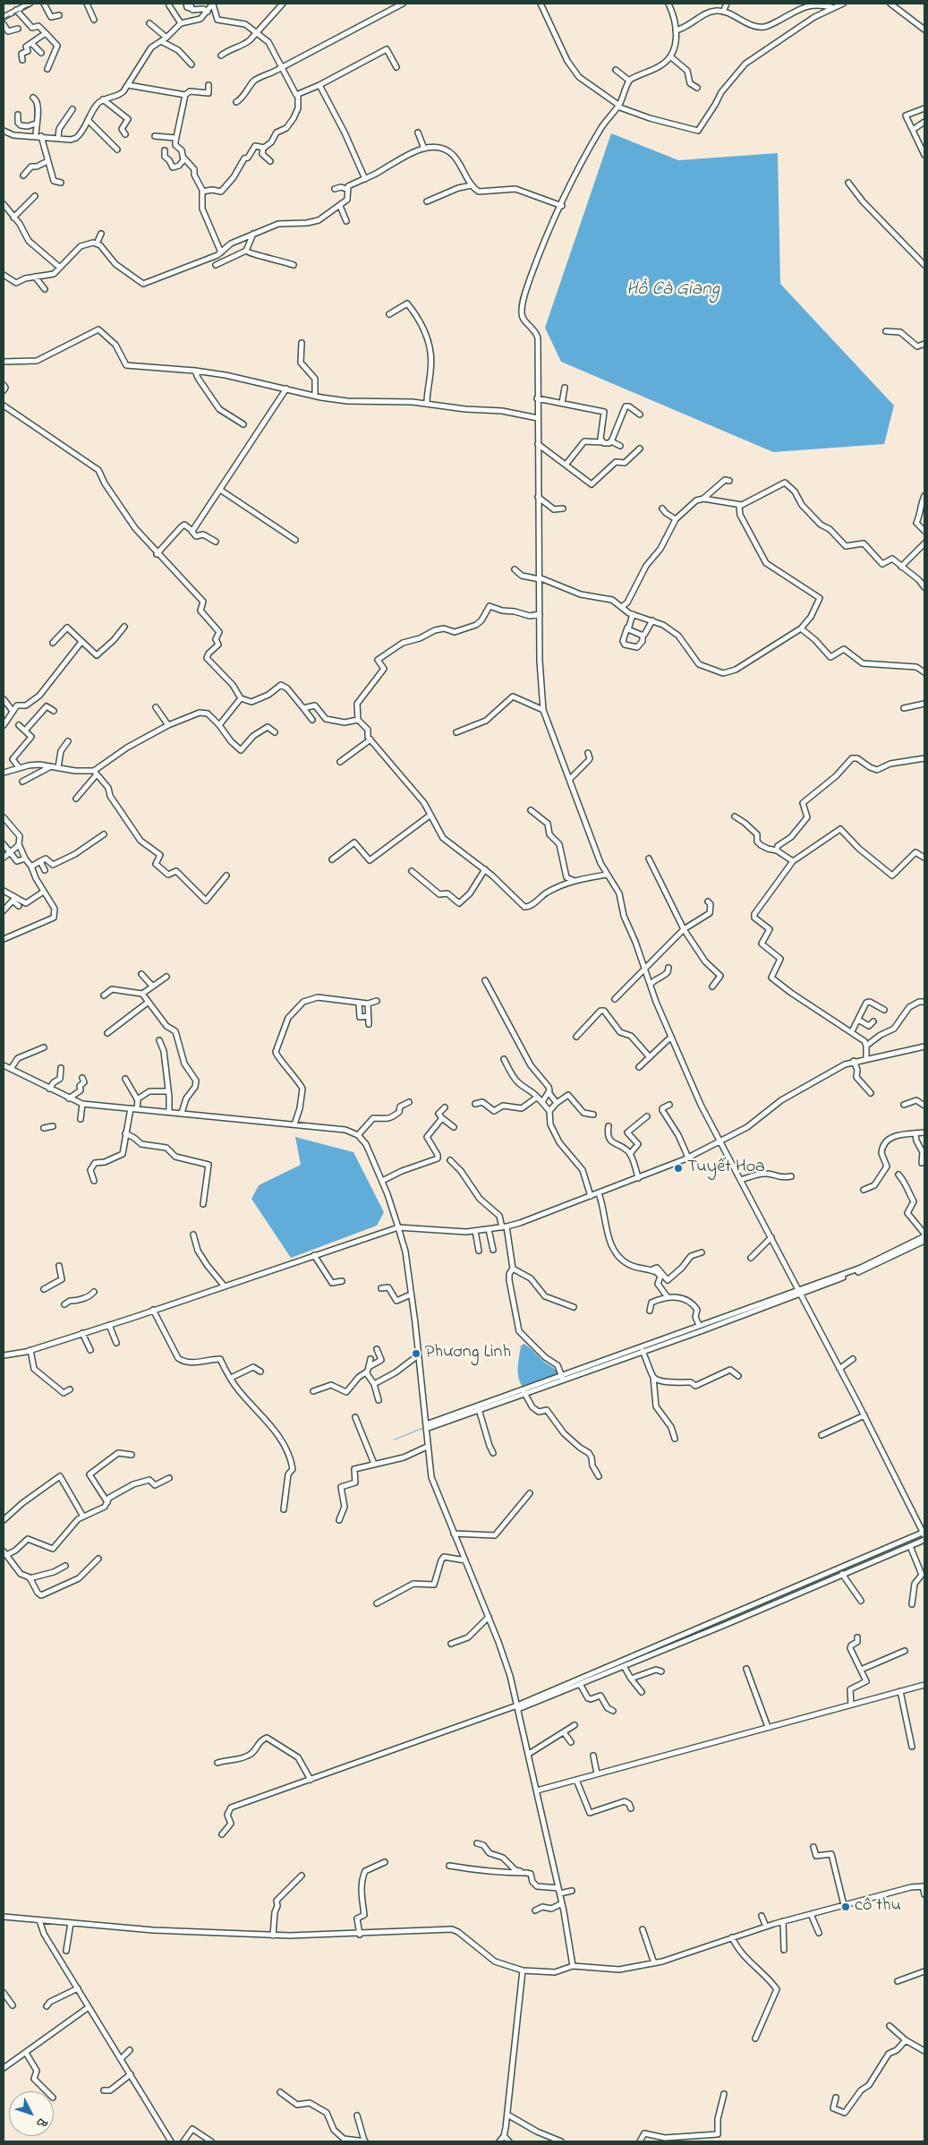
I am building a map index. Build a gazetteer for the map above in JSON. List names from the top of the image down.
{
  "water": ["Hồ Cà Giang"],
  "places": ["Tuyết Hoa", "Phương Linh", "cô thu"],
  "north": "bottom right"
}
